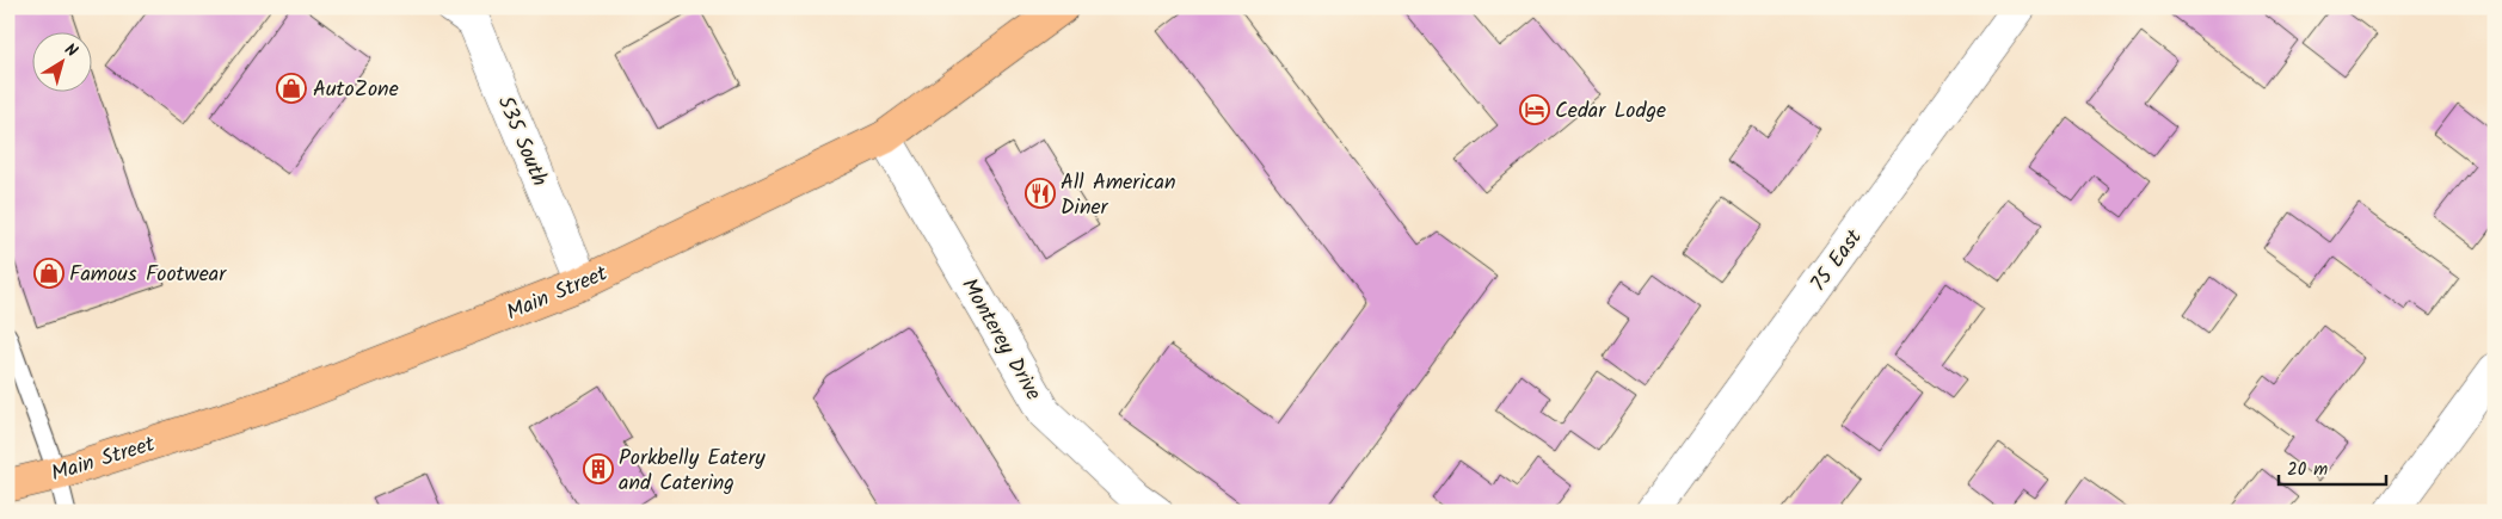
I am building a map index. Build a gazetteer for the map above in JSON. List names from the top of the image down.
{
  "streets": {
    "main road": ["Main Street"],
    "street": ["535 South", "75 East", "Monterey Drive"]
  },
  "crossings": [
    ["535 South", "Main Street"],
    ["Main Street", "Monterey Drive"]
  ],
  "places": {
    "shop": ["AutoZone", "Famous Footwear"],
    "hotel": ["Cedar Lodge"],
    "restaurant": ["All American Diner"],
    "building": ["Porkbelly Eatery and Catering"]
  },
  "scale_bar": "20 m",
  "north": "top right"
}
